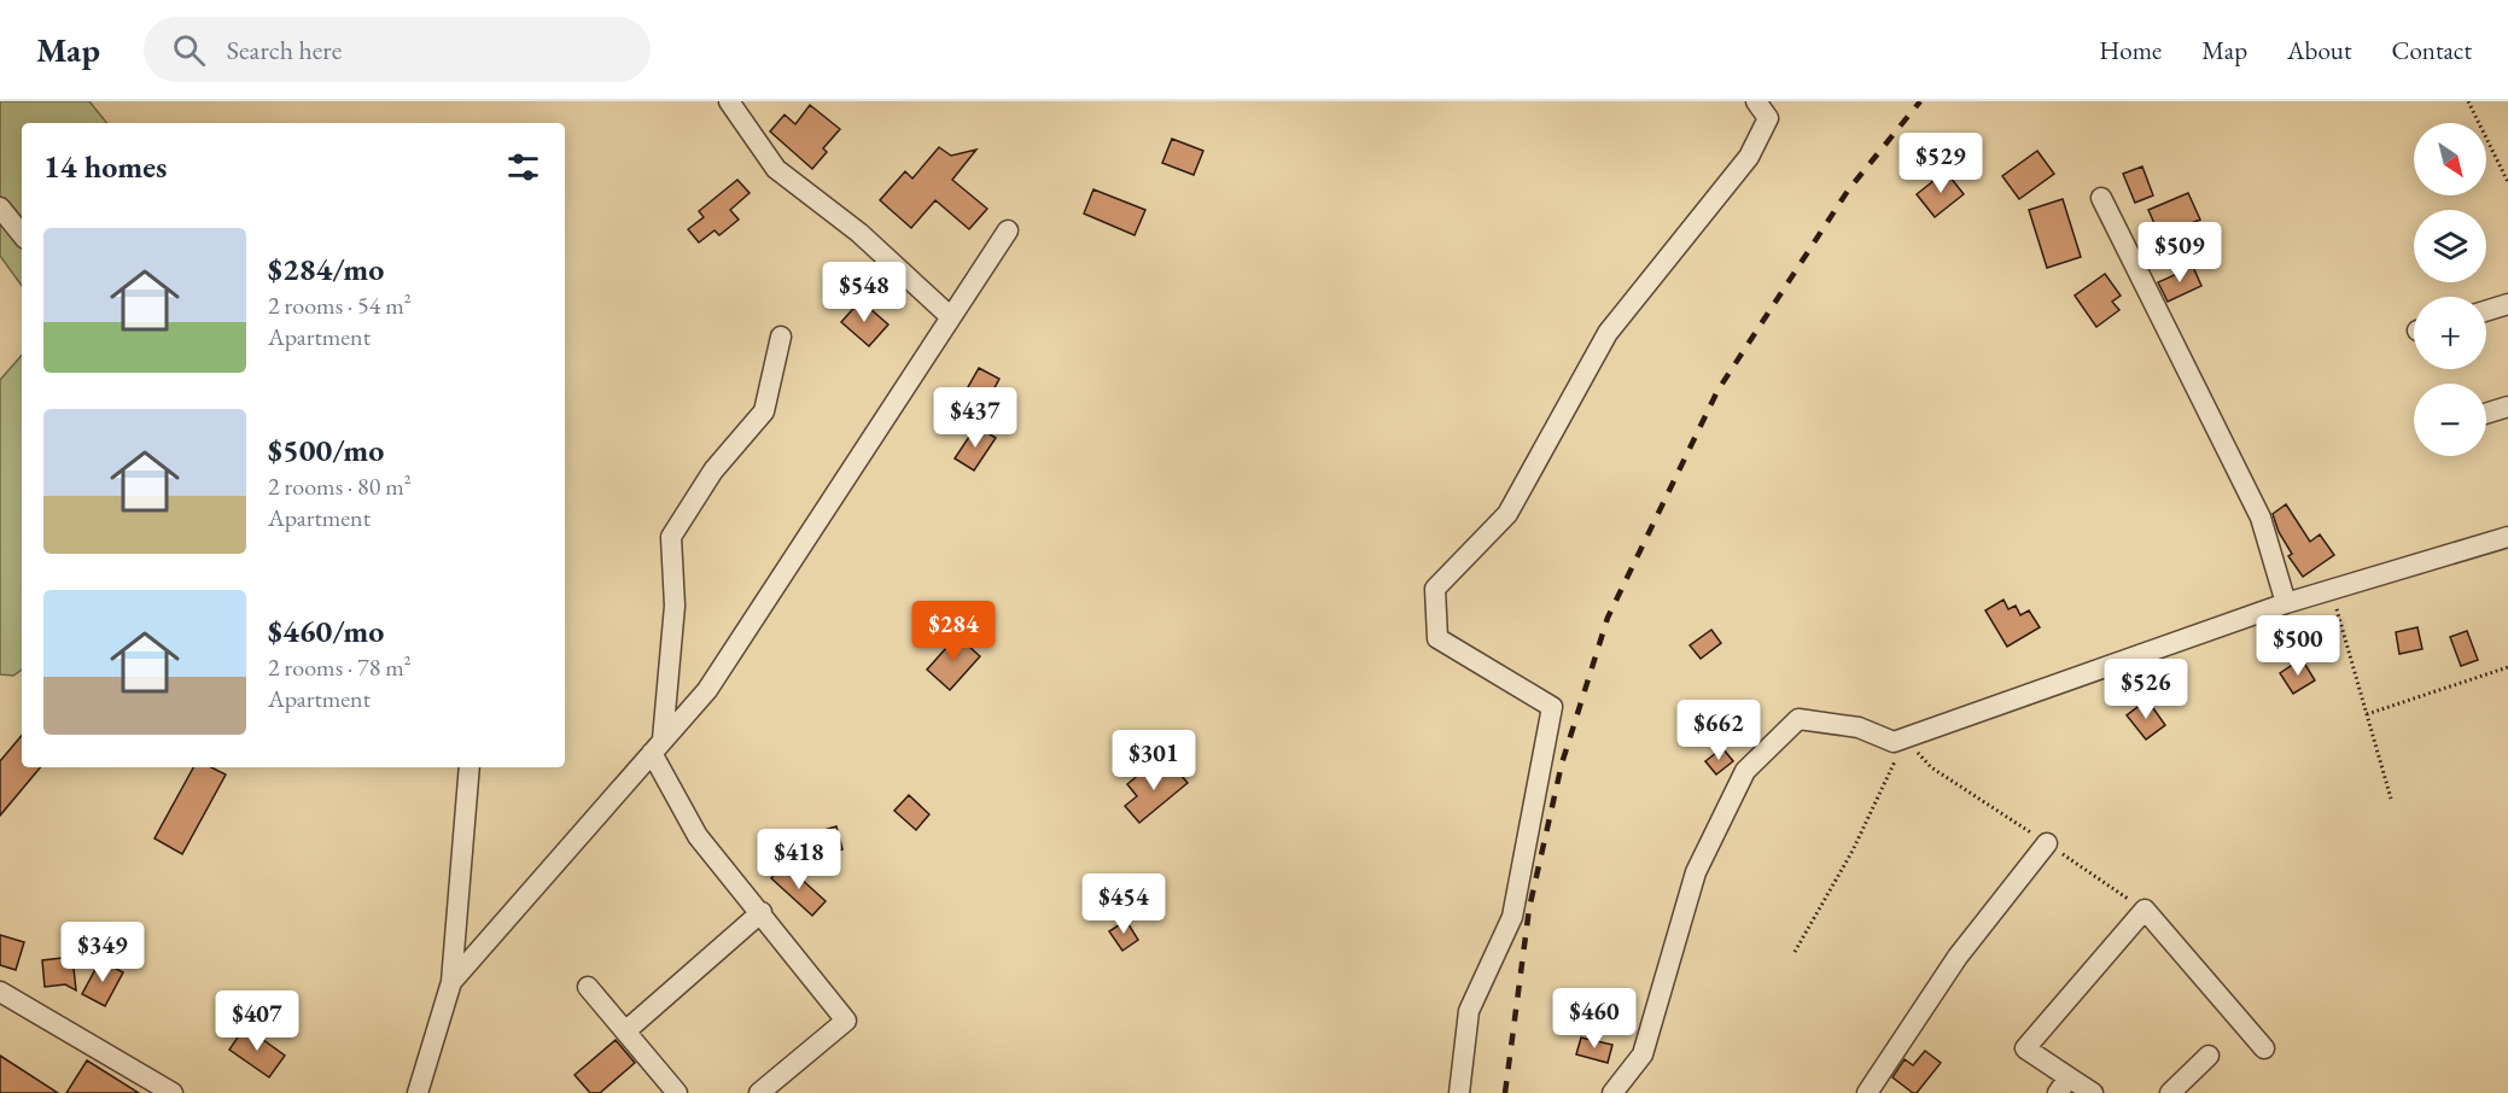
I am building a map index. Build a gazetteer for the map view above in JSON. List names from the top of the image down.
{
  "north": "bottom right",
  "page": {
    "header": "Map",
    "search": "Search here",
    "nav": [
      "Home",
      "Map",
      "About",
      "Contact"
    ],
    "map_buttons": ["+", "−"],
    "heading": "14 homes",
    "price": [
      "$529",
      "$509",
      "$548",
      "$437",
      "$284",
      "$500",
      "$526",
      "$662",
      "$301",
      "$418",
      "$454",
      "$349",
      "$460",
      "$407"
    ],
    "list": [
      {
        "name": "$284/mo",
        "note": "2 rooms · 54 m² · Apartment"
      },
      {
        "name": "$500/mo",
        "note": "2 rooms · 80 m² · Apartment"
      },
      {
        "name": "$460/mo",
        "note": "2 rooms · 78 m² · Apartment"
      }
    ]
  }
}
